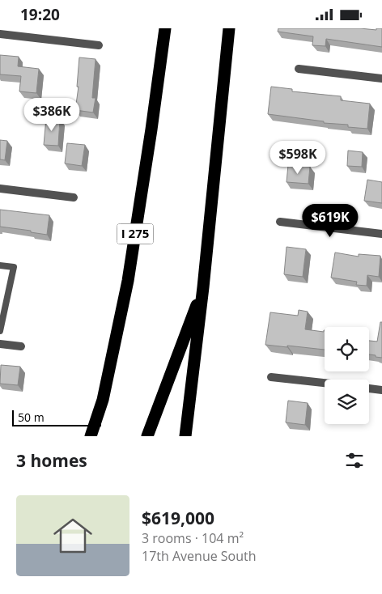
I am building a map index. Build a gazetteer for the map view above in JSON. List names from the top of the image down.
{
  "streets": {
    "highway": ["I 275"]
  },
  "scale_bar": "50 m",
  "page": {
    "status": "19:20",
    "price": ["$386K", "$598K", "$619K"],
    "scale": "50 m",
    "heading": "3 homes",
    "list": [
      {
        "name": "$619,000",
        "note": "3 rooms · 104 m² · 17th Avenue South"
      }
    ]
  }
}
